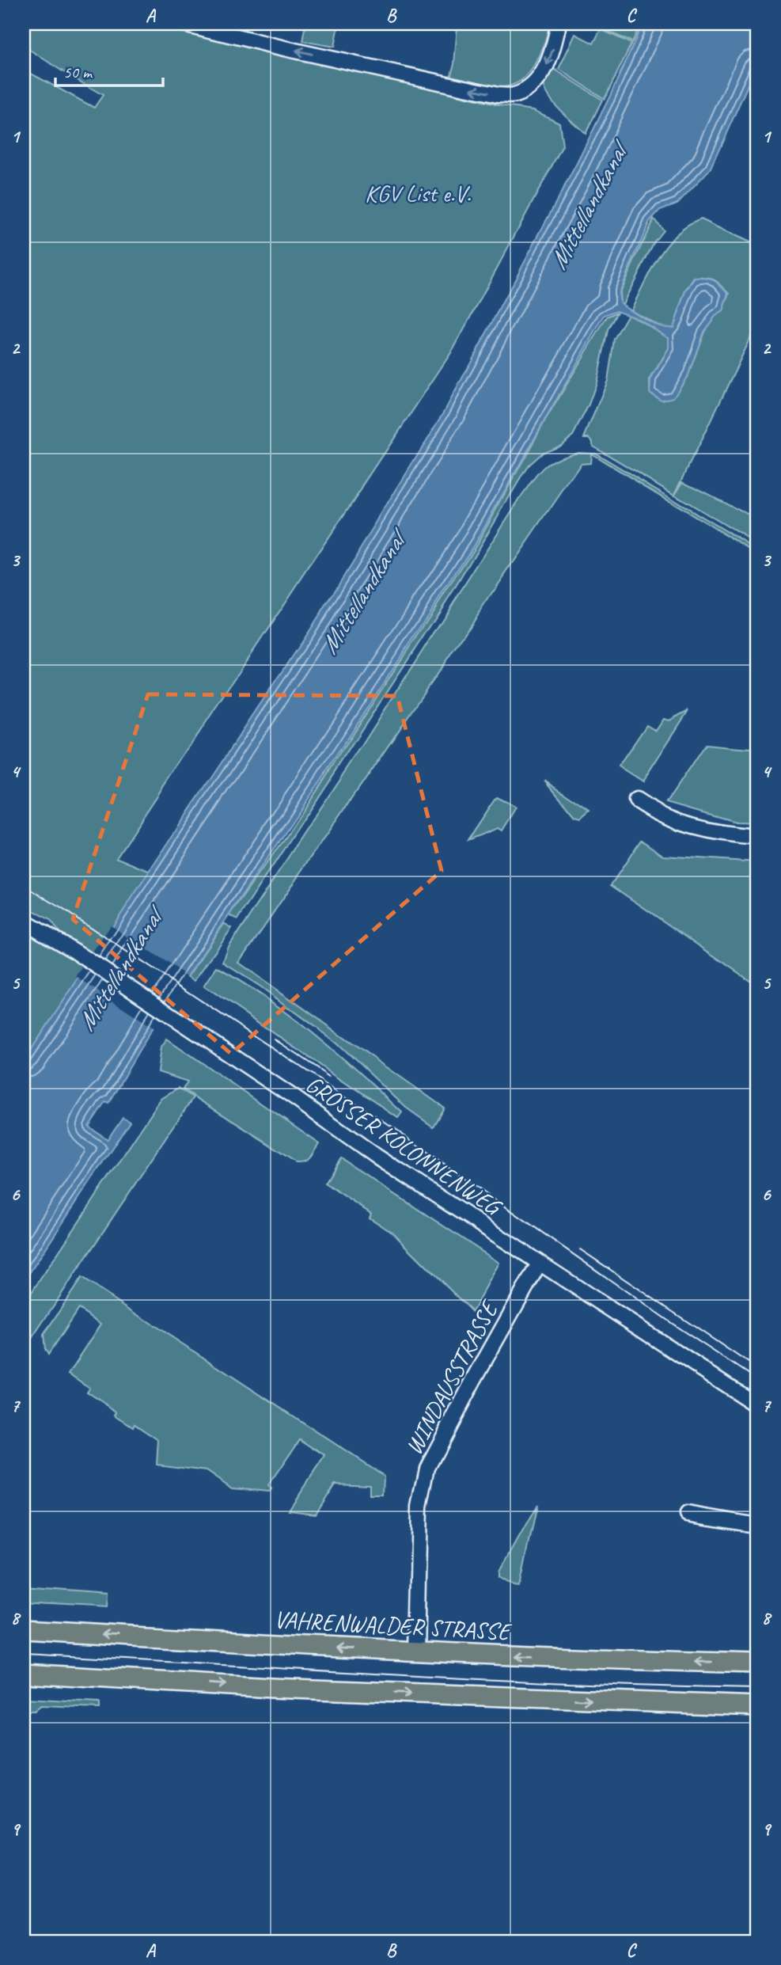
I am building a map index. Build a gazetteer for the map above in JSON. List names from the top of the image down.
{
  "streets": {
    "main road": ["VAHRENWALDER STRASSE"],
    "street": ["GROSSER KOLONNENWEG", "WINDAUSSTRASSE"]
  },
  "crossings": [
    ["GROSSER KOLONNENWEG", "WINDAUSSTRASSE"],
    ["WINDAUSSTRASSE", "VAHRENWALDER STRASSE"]
  ],
  "water": ["Mittellandkanal"],
  "parks": ["KGV List e.V."],
  "scale_bar": "50 m",
  "grid": {
    "columns": ["A", "B", "C"],
    "rows": [
      "1",
      "2",
      "3",
      "4",
      "5",
      "6",
      "7",
      "8",
      "9"
    ]
  }
}
